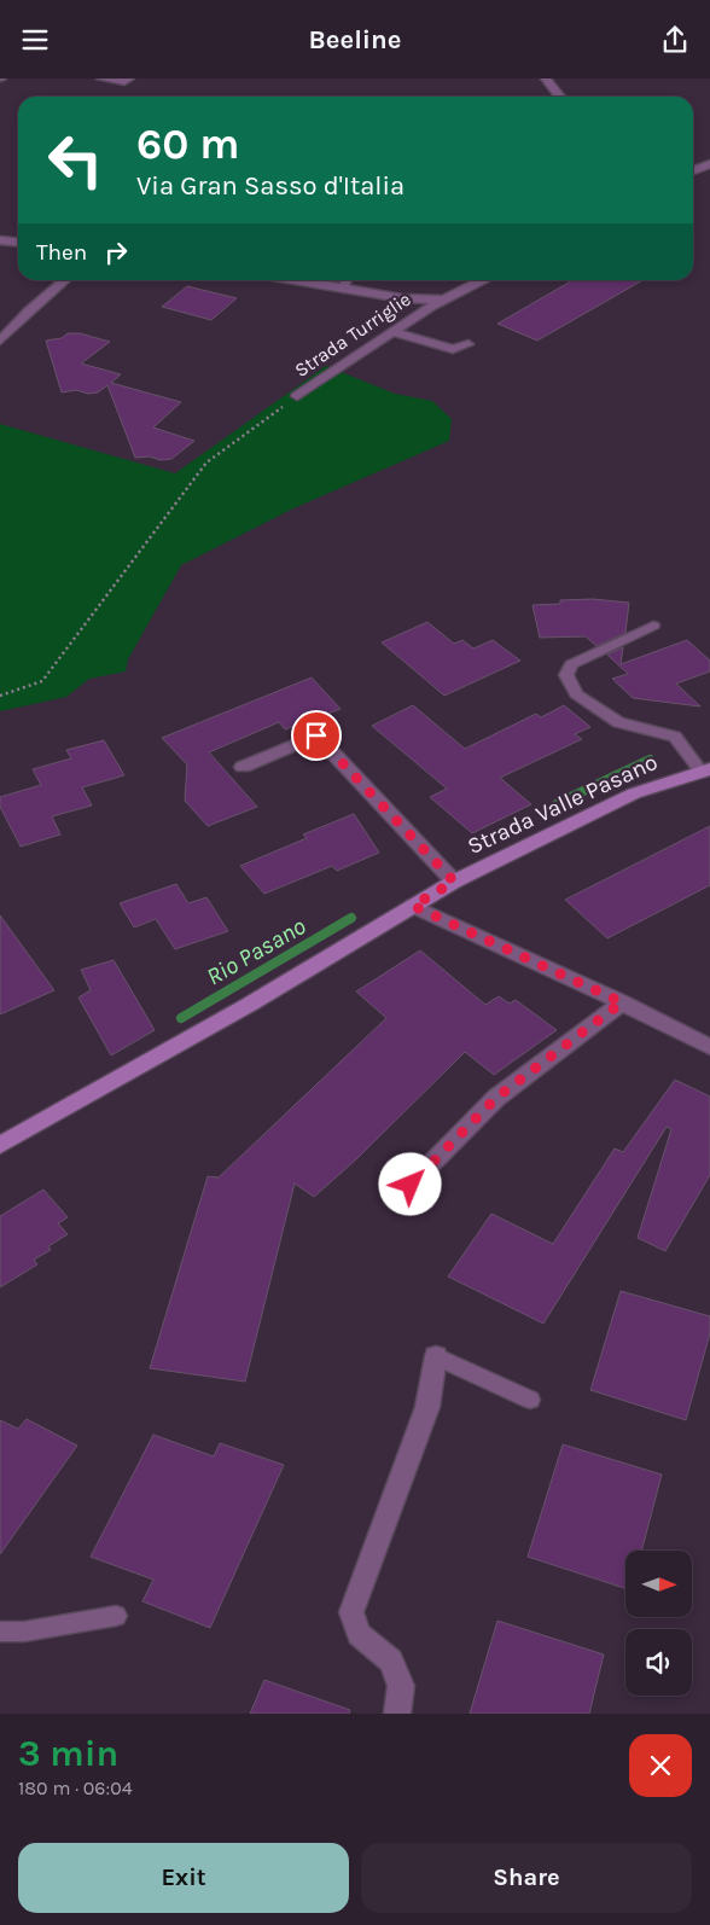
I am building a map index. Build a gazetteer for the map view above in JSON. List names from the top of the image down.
{
  "streets": {
    "street": ["Strada Turriglie", "Strada Valle Pasano"]
  },
  "water": ["Rio Pasano"],
  "north": "right",
  "page": {
    "header": "Beeline",
    "turn": ["60 m", "Via Gran Sasso d'Italia"],
    "then": "Then",
    "heading": ["3 min", "180 m · 06:04"],
    "buttons": ["Exit", "Share"]
  }
}
